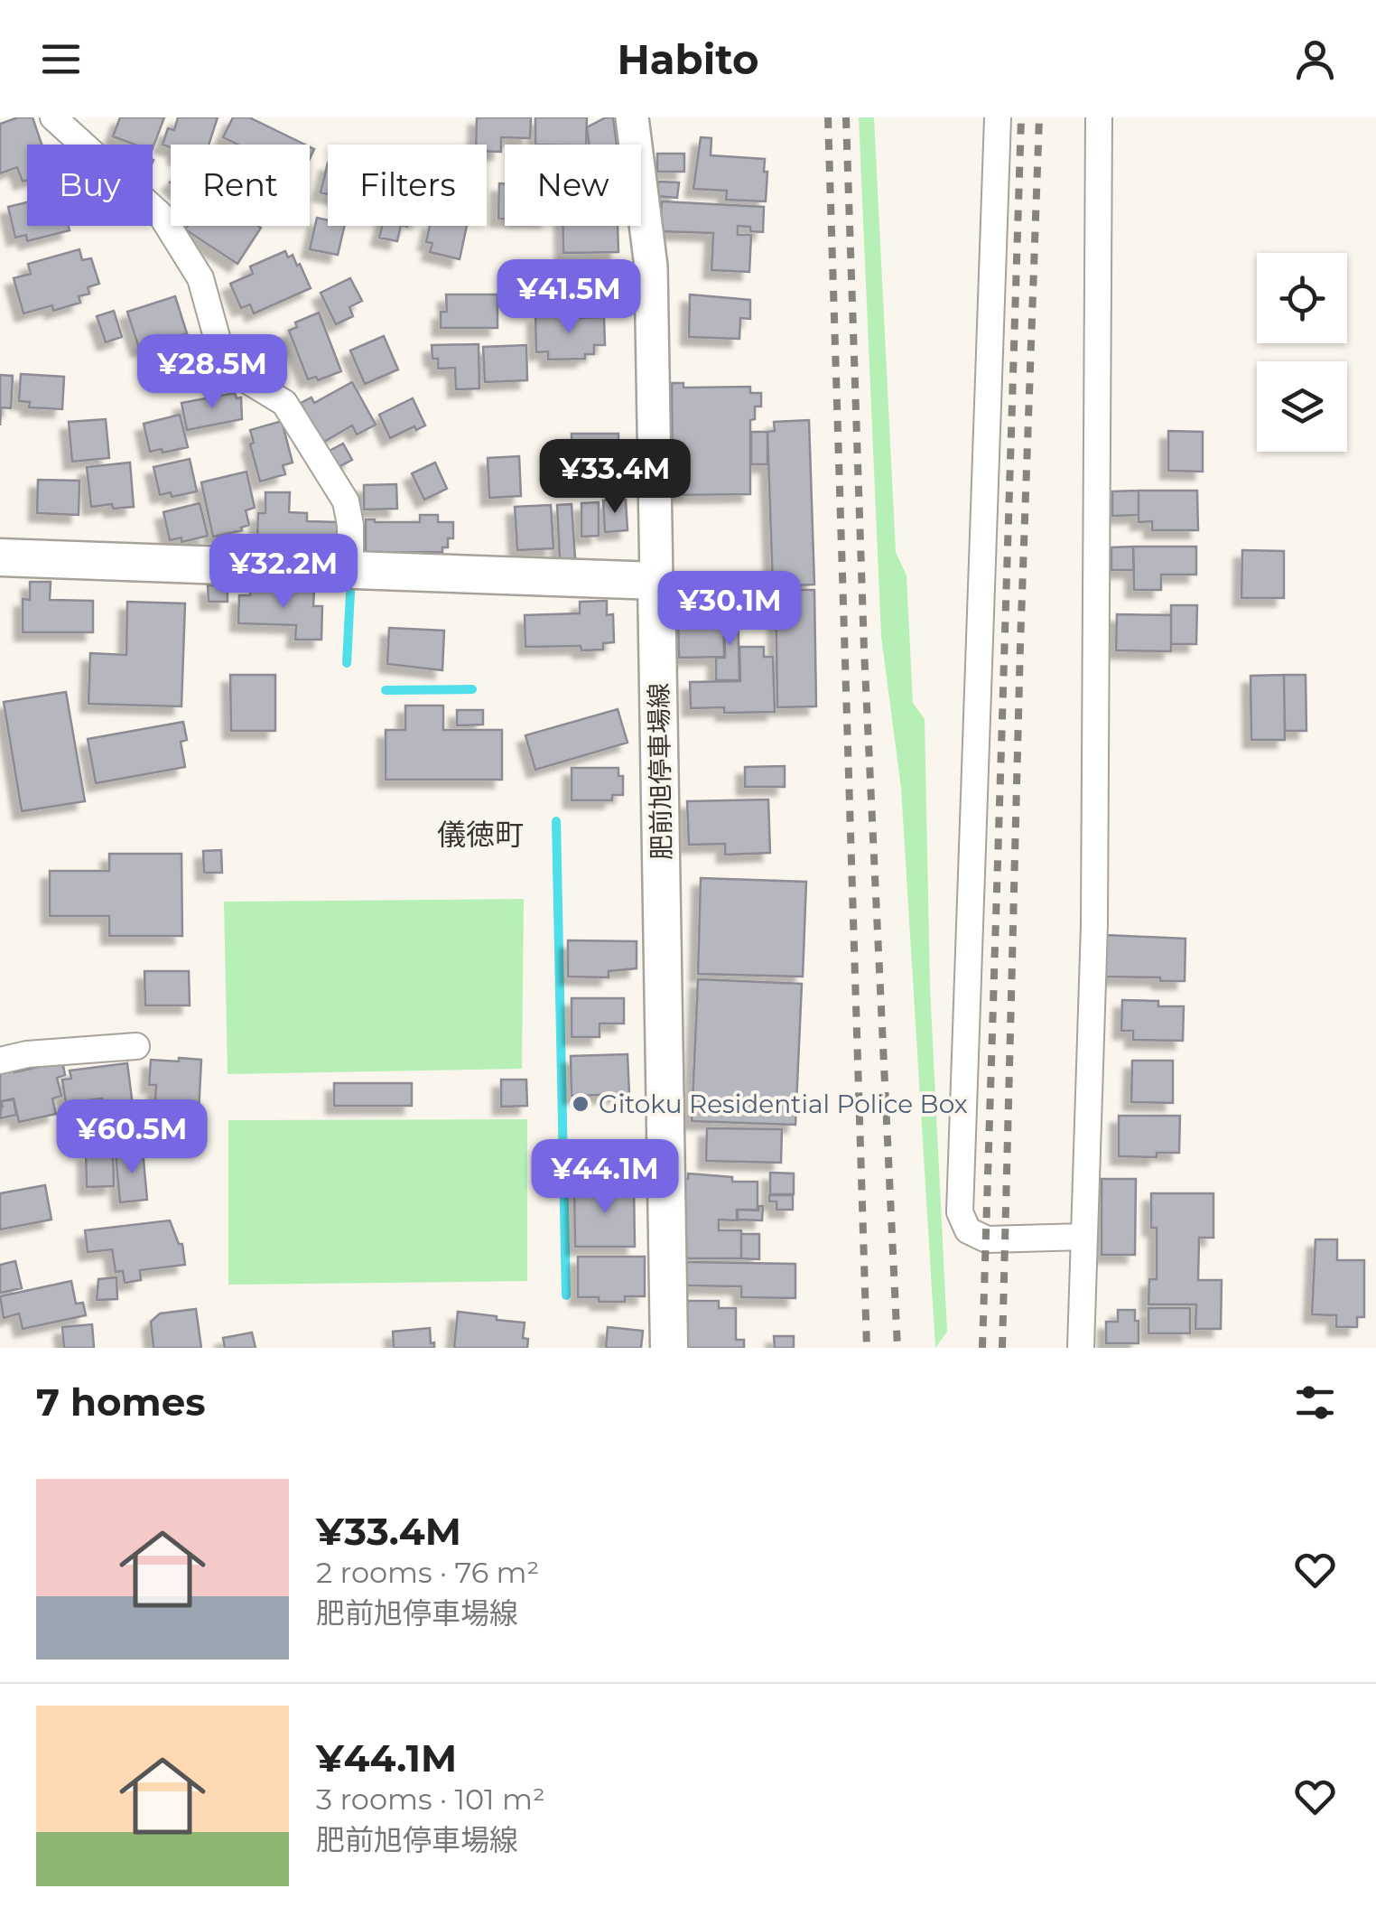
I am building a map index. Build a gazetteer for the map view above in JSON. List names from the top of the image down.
{
  "streets": {
    "main road": ["肥前旭停車場線"]
  },
  "districts": ["儀徳町"],
  "places": ["Gitoku Residential Police Box"],
  "page": {
    "header": "Habito",
    "chip": [
      "Buy",
      "Rent",
      "Filters",
      "New"
    ],
    "price": [
      "¥41.5M",
      "¥28.5M",
      "¥33.4M",
      "¥32.2M",
      "¥30.1M",
      "¥60.5M",
      "¥44.1M"
    ],
    "heading": "7 homes",
    "list": [
      {
        "name": "¥33.4M",
        "note": "2 rooms · 76 m² · 肥前旭停車場線"
      },
      {
        "name": "¥44.1M",
        "note": "3 rooms · 101 m² · 肥前旭停車場線"
      }
    ]
  }
}
